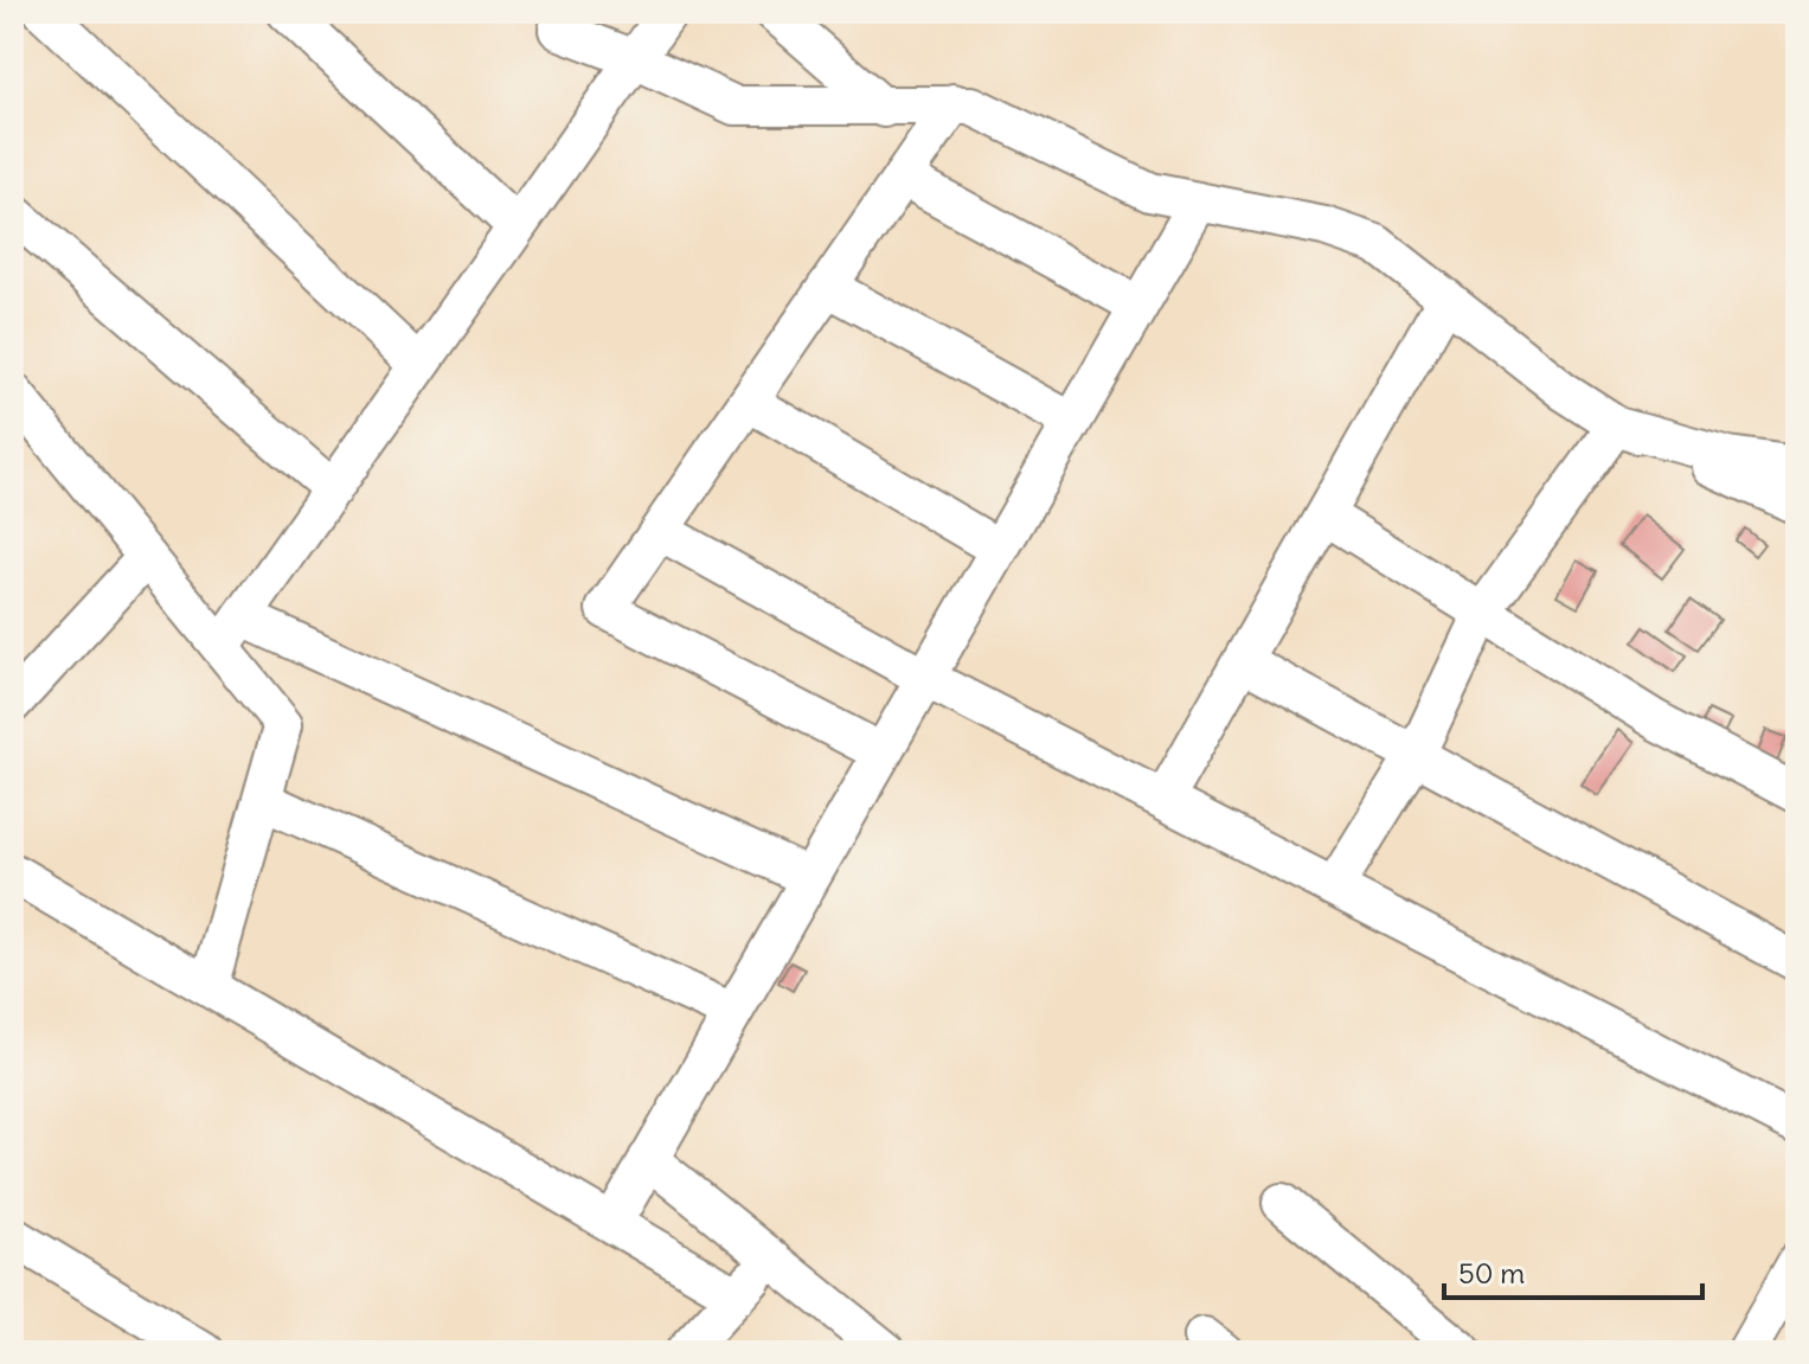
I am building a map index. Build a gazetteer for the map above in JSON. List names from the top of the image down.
{
  "scale_bar": "50 m"
}
